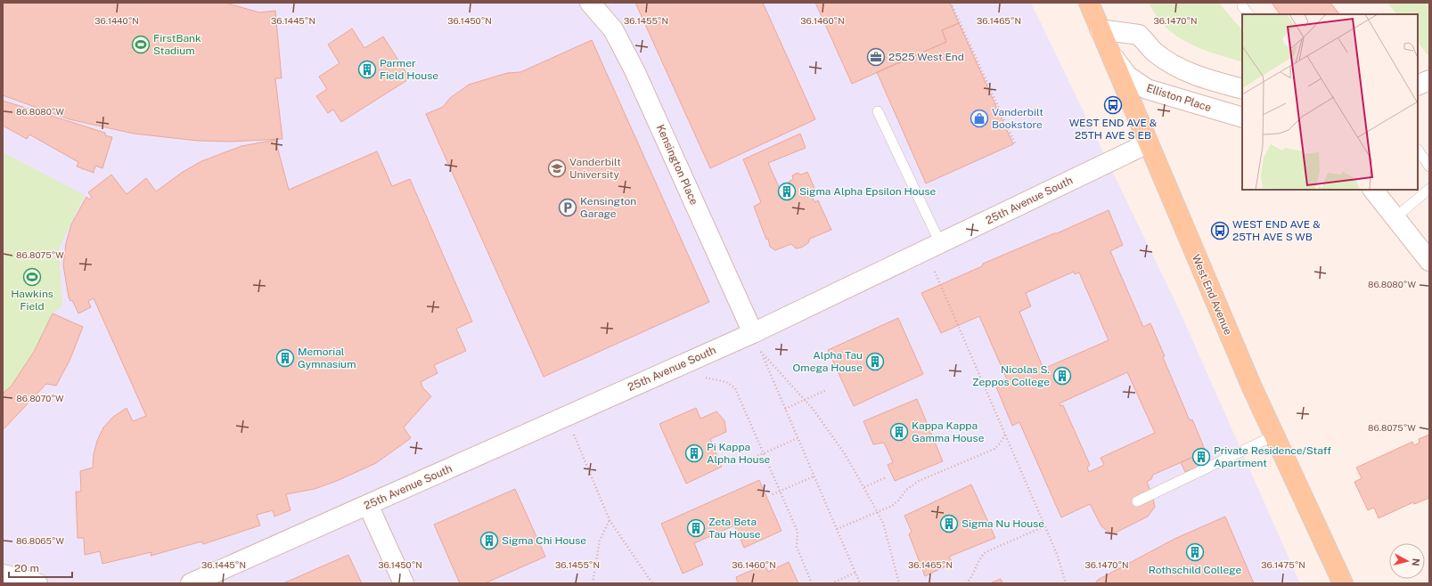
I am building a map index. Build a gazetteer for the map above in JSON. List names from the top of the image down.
{
  "streets": {
    "main road": ["West End Avenue"],
    "street": ["Elliston Place", "Kensington Place", "25th Avenue South"]
  },
  "crossings": [
    ["Elliston Place", "West End Avenue"],
    ["Kensington Place", "25th Avenue South"],
    ["25th Avenue South", "West End Avenue"]
  ],
  "places": {
    "sports": ["FirstBank Stadium", "Hawkins Field"],
    "office": ["2525 West End"],
    "building": [
      "Parmer Field House",
      "Sigma Alpha Epsilon House",
      "Memorial Gymnasium",
      "Alpha Tau Omega House",
      "Nicolas S. Zeppos College",
      "Kappa Kappa Gamma House",
      "Pi Kappa Alpha House",
      "Private Residence/Staff Apartment",
      "Sigma Nu House",
      "Zeta Beta Tau House",
      "Sigma Chi House",
      "Rothschild College"
    ],
    "bus stop": ["WEST END AVE & 25TH AVE S EB", "WEST END AVE & 25TH AVE S WB"],
    "shop": ["Vanderbilt Bookstore"],
    "school or university": ["Vanderbilt University"],
    "parking": ["Kensington Garage"]
  },
  "scale_bar": "20 m",
  "north": "right",
  "coordinates": [
    "36.1440°N",
    "36.1445°N",
    "36.1450°N",
    "36.1455°N",
    "36.1460°N",
    "36.1465°N",
    "36.1470°N",
    "86.8080°W",
    "86.8075°W",
    "86.8070°W",
    "86.8065°W",
    "36.1475°N"
  ]
}
